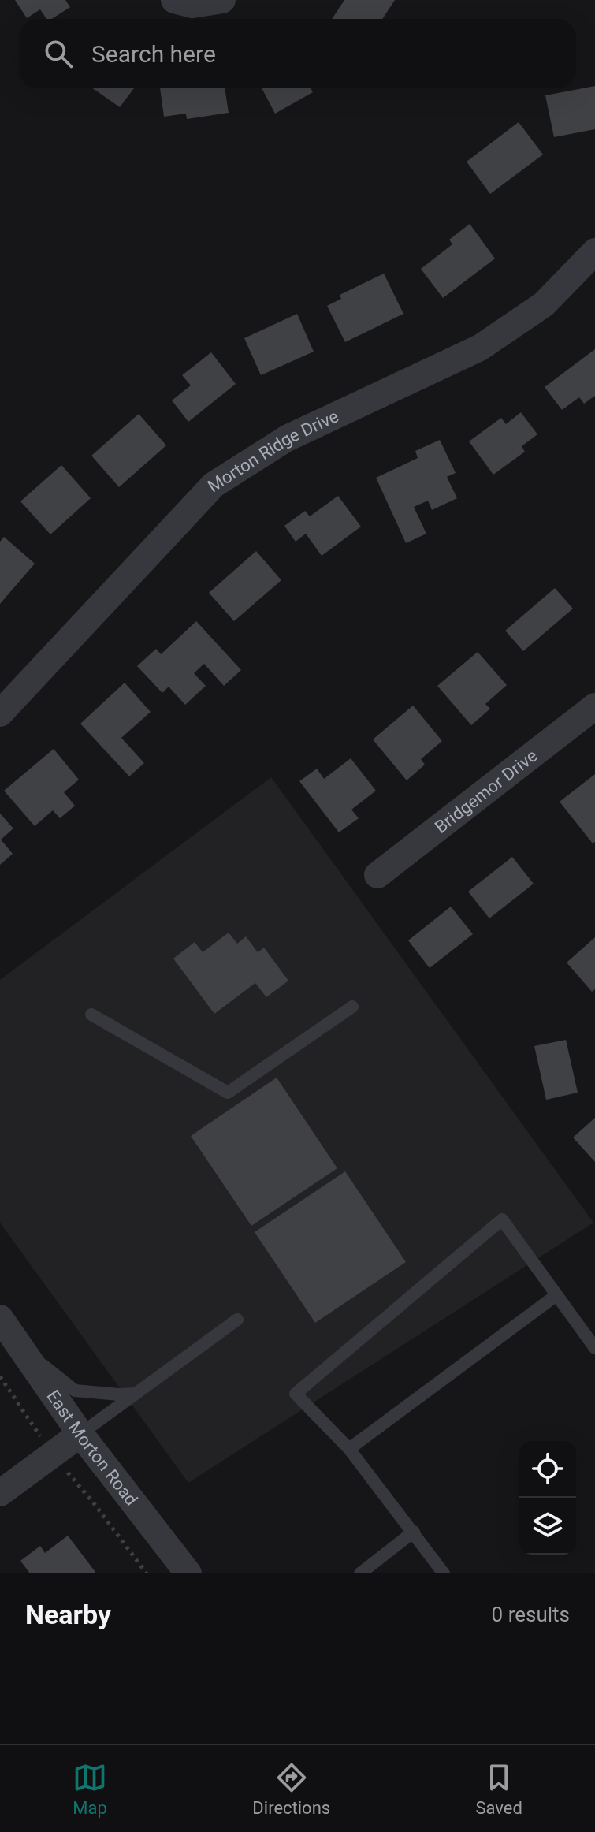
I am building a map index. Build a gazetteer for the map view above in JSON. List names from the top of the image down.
{
  "streets": {
    "street": ["Morton Ridge Drive", "Bridgemor Drive", "East Morton Road"]
  },
  "page": {
    "search": "Search here",
    "heading": ["Nearby", "0 results"],
    "nav": ["Map", "Directions", "Saved"]
  }
}
